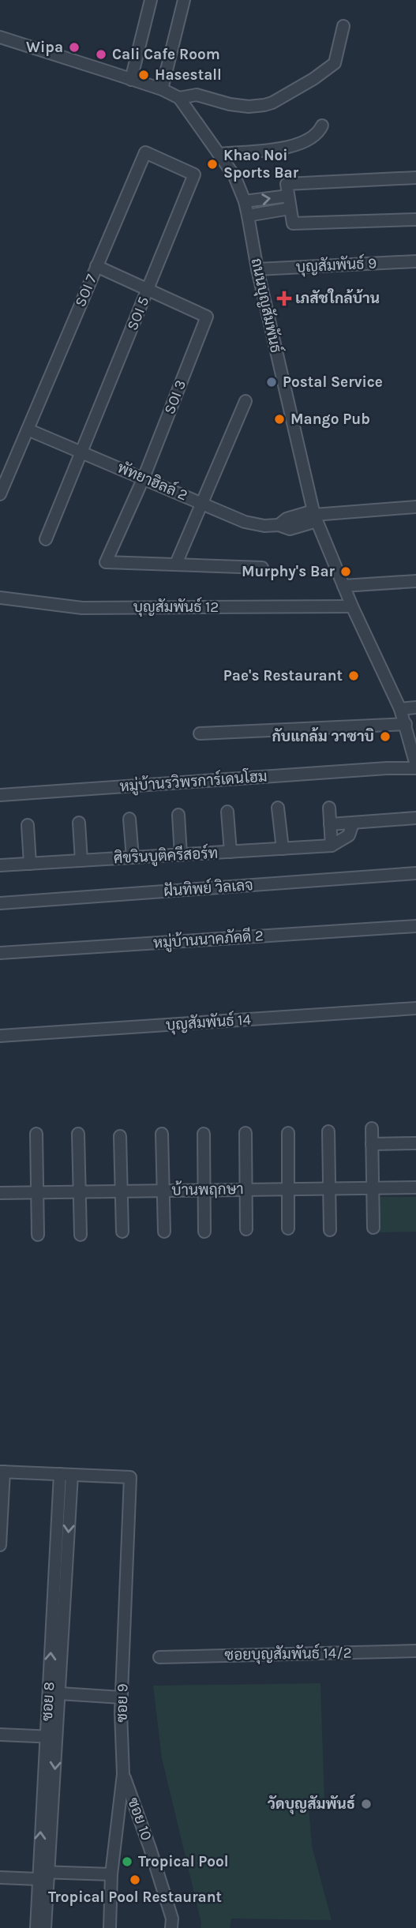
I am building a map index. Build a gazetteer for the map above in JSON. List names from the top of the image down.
{
  "streets": {
    "street": [
      "บุญสัมพันธ์ 9",
      "SOI 7",
      "ถนนบุญสัมพันธ์",
      "SOI 5",
      "SOI 3",
      "พัทยาฮิลล์ 2",
      "บุญสัมพันธ์ 12",
      "หมู่บ้านรวิพรการ์เดนโฮม",
      "ศิขรินบูติครีสอร์ท",
      "ฝันทิพย์ วิลเลจ",
      "หมู่บ้านนาคภัคดี 2",
      "บุญสัมพันธ์ 14",
      "บ้านพฤกษา",
      "ซอยบุญสัมพันธ์ 14/2",
      "ซอย 8",
      "ซอย 9",
      "ซอย 10"
    ]
  },
  "crossings": [
    ["บุญสัมพันธ์ 9", "ถนนบุญสัมพันธ์"],
    ["SOI 7", "SOI 5"],
    ["SOI 7", "พัทยาฮิลล์ 2"],
    ["ถนนบุญสัมพันธ์", "พัทยาฮิลล์ 2"],
    ["ถนนบุญสัมพันธ์", "บุญสัมพันธ์ 12"],
    ["ถนนบุญสัมพันธ์", "หมู่บ้านรวิพรการ์เดนโฮม"],
    ["SOI 5", "SOI 3"],
    ["SOI 5", "พัทยาฮิลล์ 2"],
    ["SOI 3", "พัทยาฮิลล์ 2"],
    ["ซอย 8", "ซอย 9"],
    ["ซอย 9", "ซอย 10"]
  ],
  "places": {
    "other": [
      "Wipa",
      "Cali Cafe Room",
      "Hasestall",
      "Khao Noi Sports Bar",
      "Postal Service",
      "Mango Pub",
      "Murphy's Bar",
      "Pae's Restaurant",
      "กับแกล้ม วาซาบิ",
      "วัดบุญสัมพันธ์",
      "Tropical Pool",
      "Tropical Pool Restaurant"
    ],
    "health": ["เภสัชใกล้บ้าน"]
  }
}
